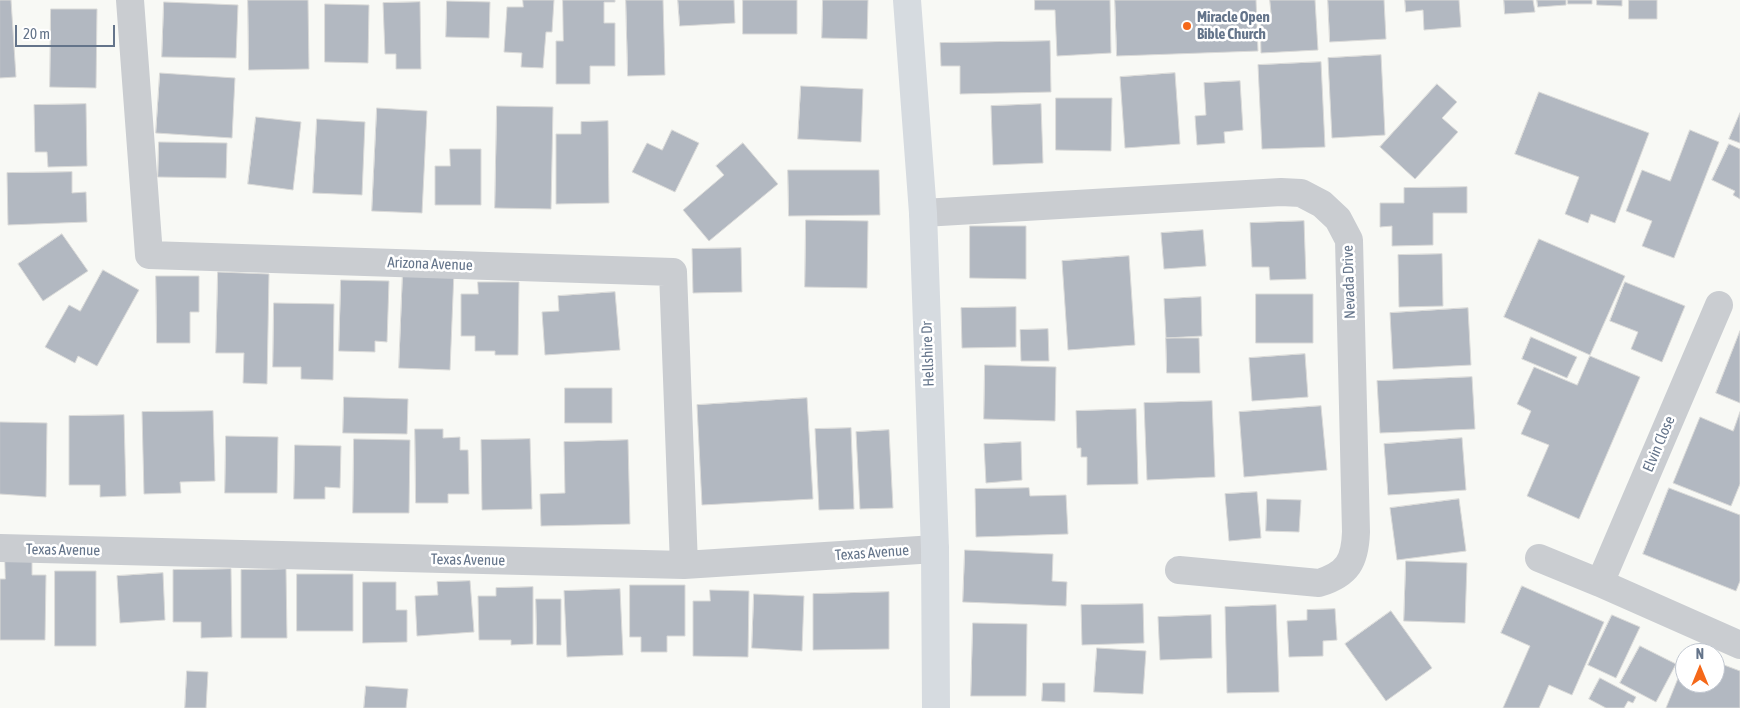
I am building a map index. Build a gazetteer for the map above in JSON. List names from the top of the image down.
{
  "streets": {
    "street": [
      "Arizona Avenue",
      "Nevada Drive",
      "Hellshire Dr",
      "Elvin Close",
      "Texas Avenue"
    ]
  },
  "crossings": [
    ["Arizona Avenue", "Texas Avenue"],
    ["Nevada Drive", "Hellshire Dr"],
    ["Hellshire Dr", "Texas Avenue"]
  ],
  "places": ["Miracle Open Bible Church"],
  "scale_bar": "20 m",
  "north": "top"
}
